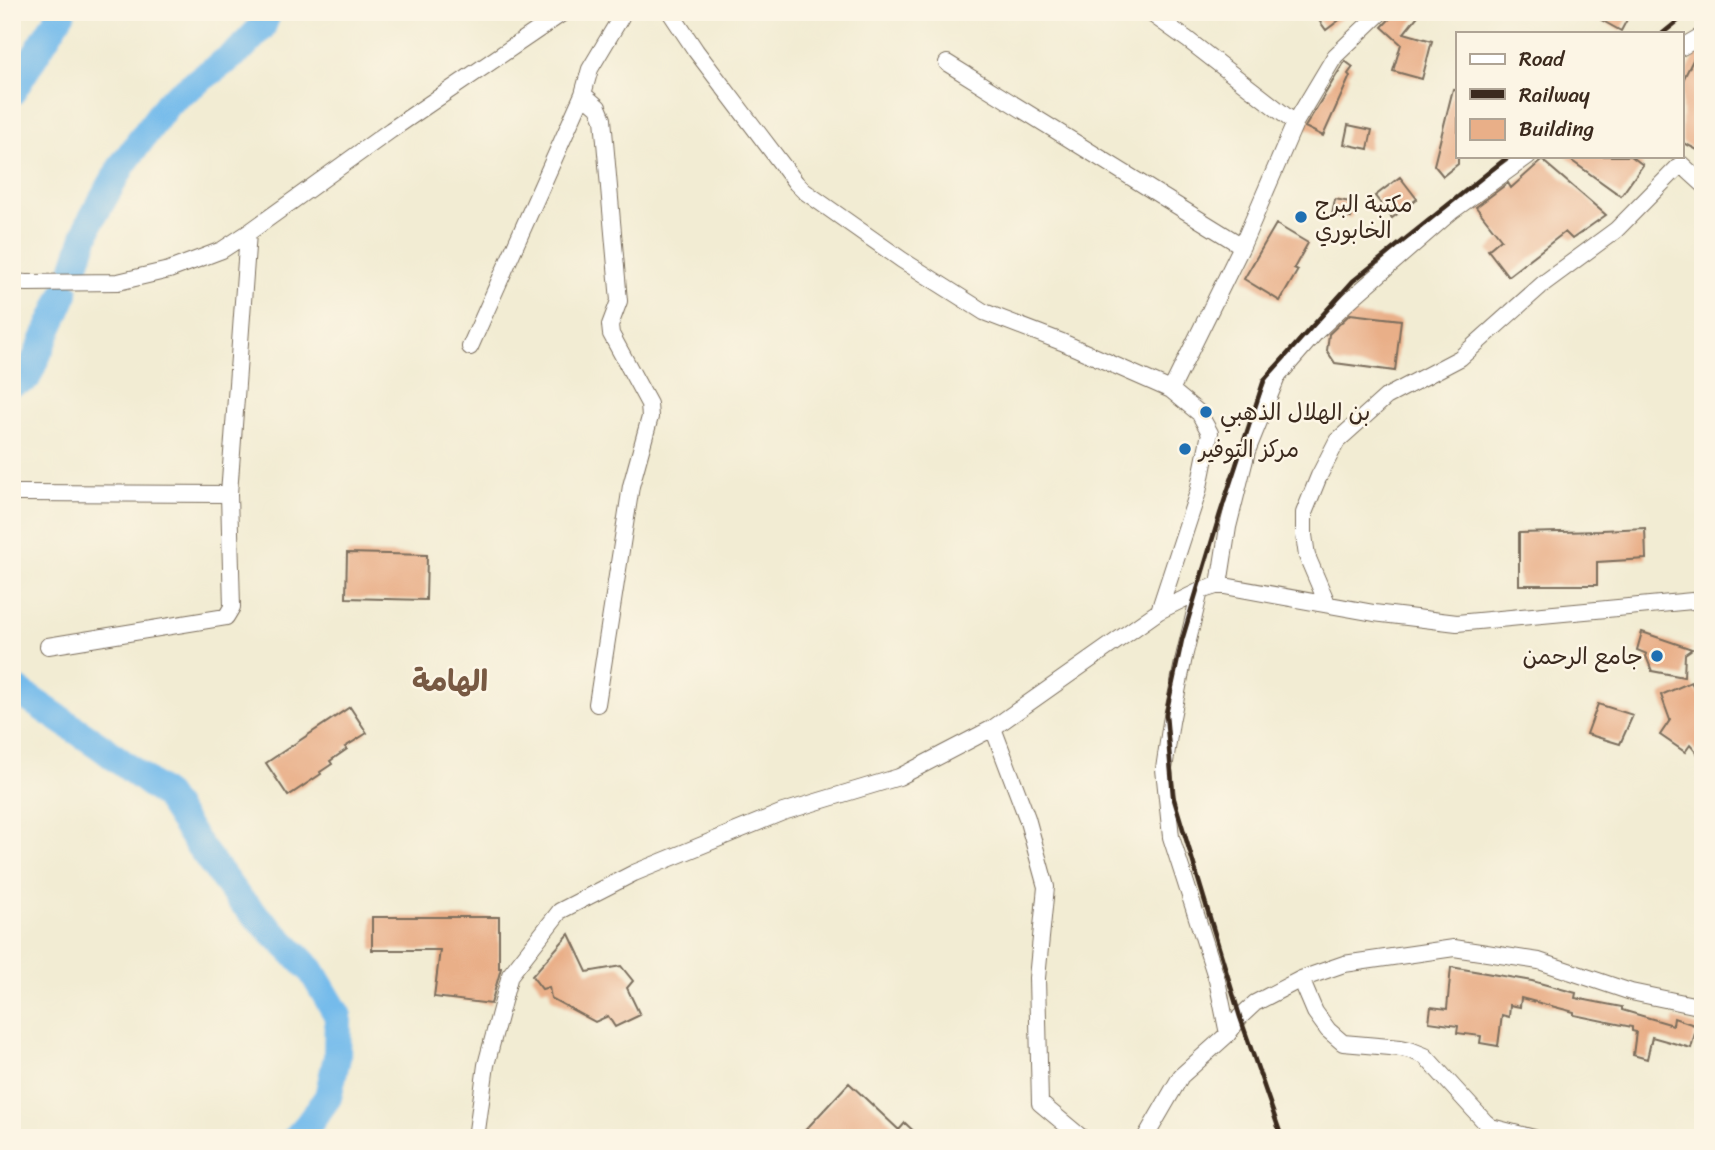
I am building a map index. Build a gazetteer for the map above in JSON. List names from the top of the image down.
{
  "districts": ["الهامة"],
  "places": [
    "مكتبة البرج الخابوري",
    "بن الهلال الذهبي",
    "مركز التوفير",
    "جامع الرحمن"
  ],
  "legend": ["Road", "Railway", "Building"]
}
